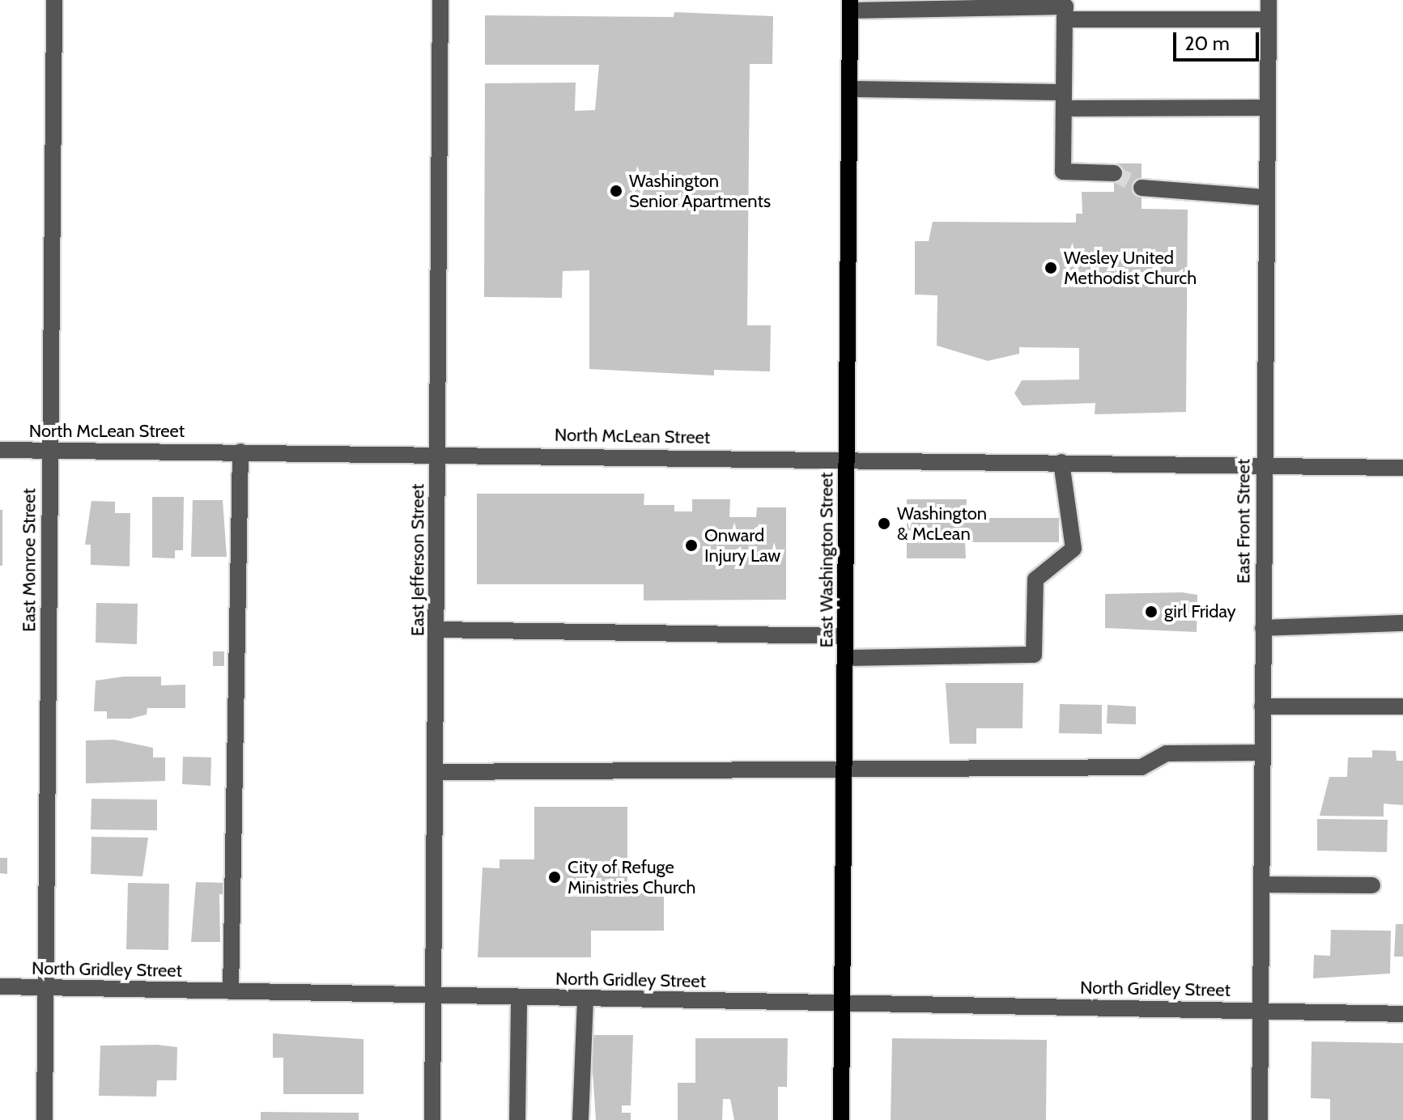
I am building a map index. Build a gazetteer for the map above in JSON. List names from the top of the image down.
{
  "streets": {
    "main road": ["East Washington Street"],
    "street": [
      "North McLean Street",
      "East Front Street",
      "East Monroe Street",
      "East Jefferson Street",
      "North Gridley Street"
    ]
  },
  "crossings": [
    ["North McLean Street", "East Front Street"],
    ["North McLean Street", "East Monroe Street"],
    ["North McLean Street", "East Jefferson Street"],
    ["North McLean Street", "East Washington Street"],
    ["East Front Street", "North Gridley Street"],
    ["East Monroe Street", "North Gridley Street"],
    ["East Jefferson Street", "North Gridley Street"],
    ["East Washington Street", "North Gridley Street"]
  ],
  "places": [
    "Washington Senior Apartments",
    "Wesley United Methodist Church",
    "Washington & McLean",
    "Onward Injury Law",
    "girl Friday",
    "City of Refuge Ministries Church"
  ],
  "scale_bar": "20 m"
}
